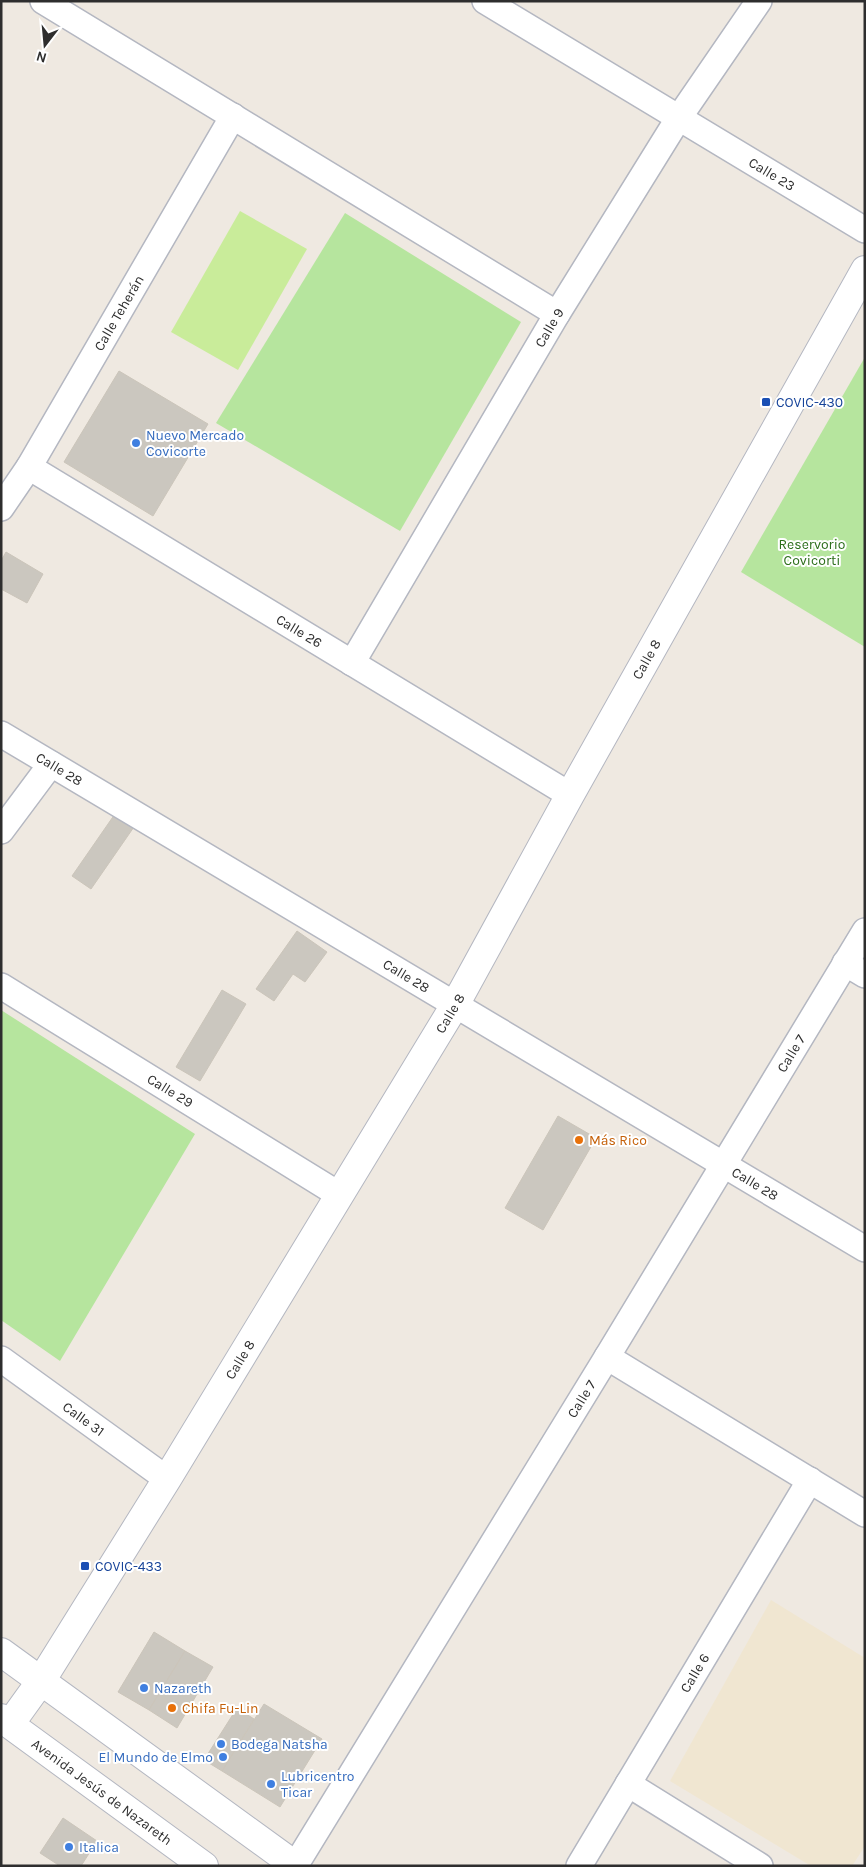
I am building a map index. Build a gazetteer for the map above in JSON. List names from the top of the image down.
{
  "streets": {
    "street": [
      "Calle 23",
      "Calle Teherán",
      "Calle 9",
      "Calle 26",
      "Calle 8",
      "Calle 28",
      "Calle 7",
      "Calle 29",
      "Calle 31",
      "Calle 6",
      "Avenida Jesús de Nazareth"
    ]
  },
  "crossings": [
    ["Calle 23", "Calle 9"],
    ["Calle Teherán", "Calle 26"],
    ["Calle 9", "Calle 26"],
    ["Calle 26", "Calle 8"],
    ["Calle 8", "Calle 28"],
    ["Calle 8", "Calle 29"],
    ["Calle 8", "Calle 31"],
    ["Calle 8", "Avenida Jesús de Nazareth"],
    ["Calle 28", "Calle 7"]
  ],
  "parks": ["Reservorio Covicorti"],
  "places": {
    "transit": ["COVIC-430", "COVIC-433"],
    "other": [
      "Nuevo Mercado Covicorte",
      "Más Rico",
      "Nazareth",
      "Chifa Fu-Lin",
      "Bodega Natsha",
      "El Mundo de Elmo",
      "Lubricentro Ticar",
      "Italica"
    ]
  },
  "north": "bottom"
}
